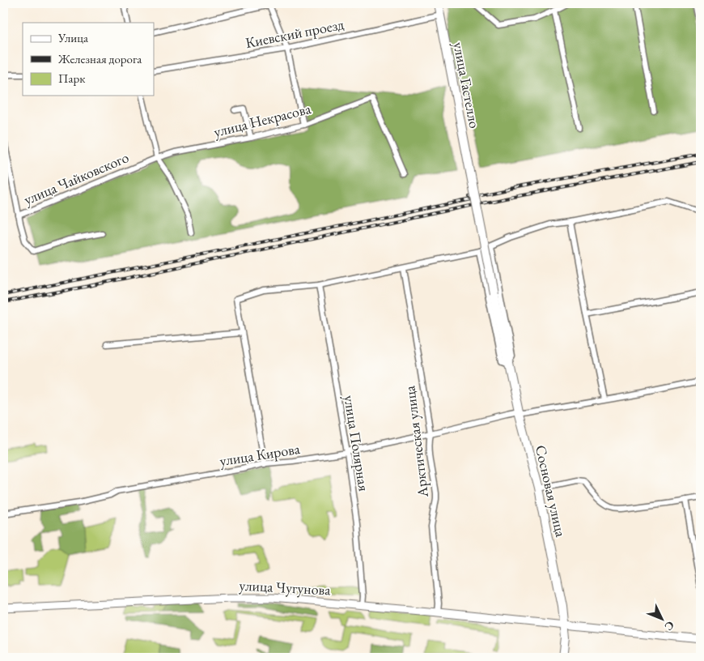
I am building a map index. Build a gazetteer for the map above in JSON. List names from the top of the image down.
{
  "streets": {
    "main road": ["улица Гастелло", "Сосновая улица", "улица Чугунова"],
    "street": [
      "Киевский проезд",
      "улица Некрасова",
      "улица Чайковского",
      "Арктическая улица",
      "улица Полярная",
      "улица Кирова"
    ]
  },
  "crossings": [
    ["Киевский проезд", "улица Гастелло"],
    ["улица Гастелло", "Сосновая улица"],
    ["улица Некрасова", "улица Чайковского"],
    ["Арктическая улица", "улица Кирова"],
    ["Арктическая улица", "улица Чугунова"],
    ["улица Полярная", "улица Кирова"],
    ["улица Полярная", "улица Чугунова"],
    ["улица Кирова", "Сосновая улица"],
    ["Сосновая улица", "улица Чугунова"]
  ],
  "legend": ["Улица", "Железная дорога", "Парк"],
  "north": "bottom right"
}
